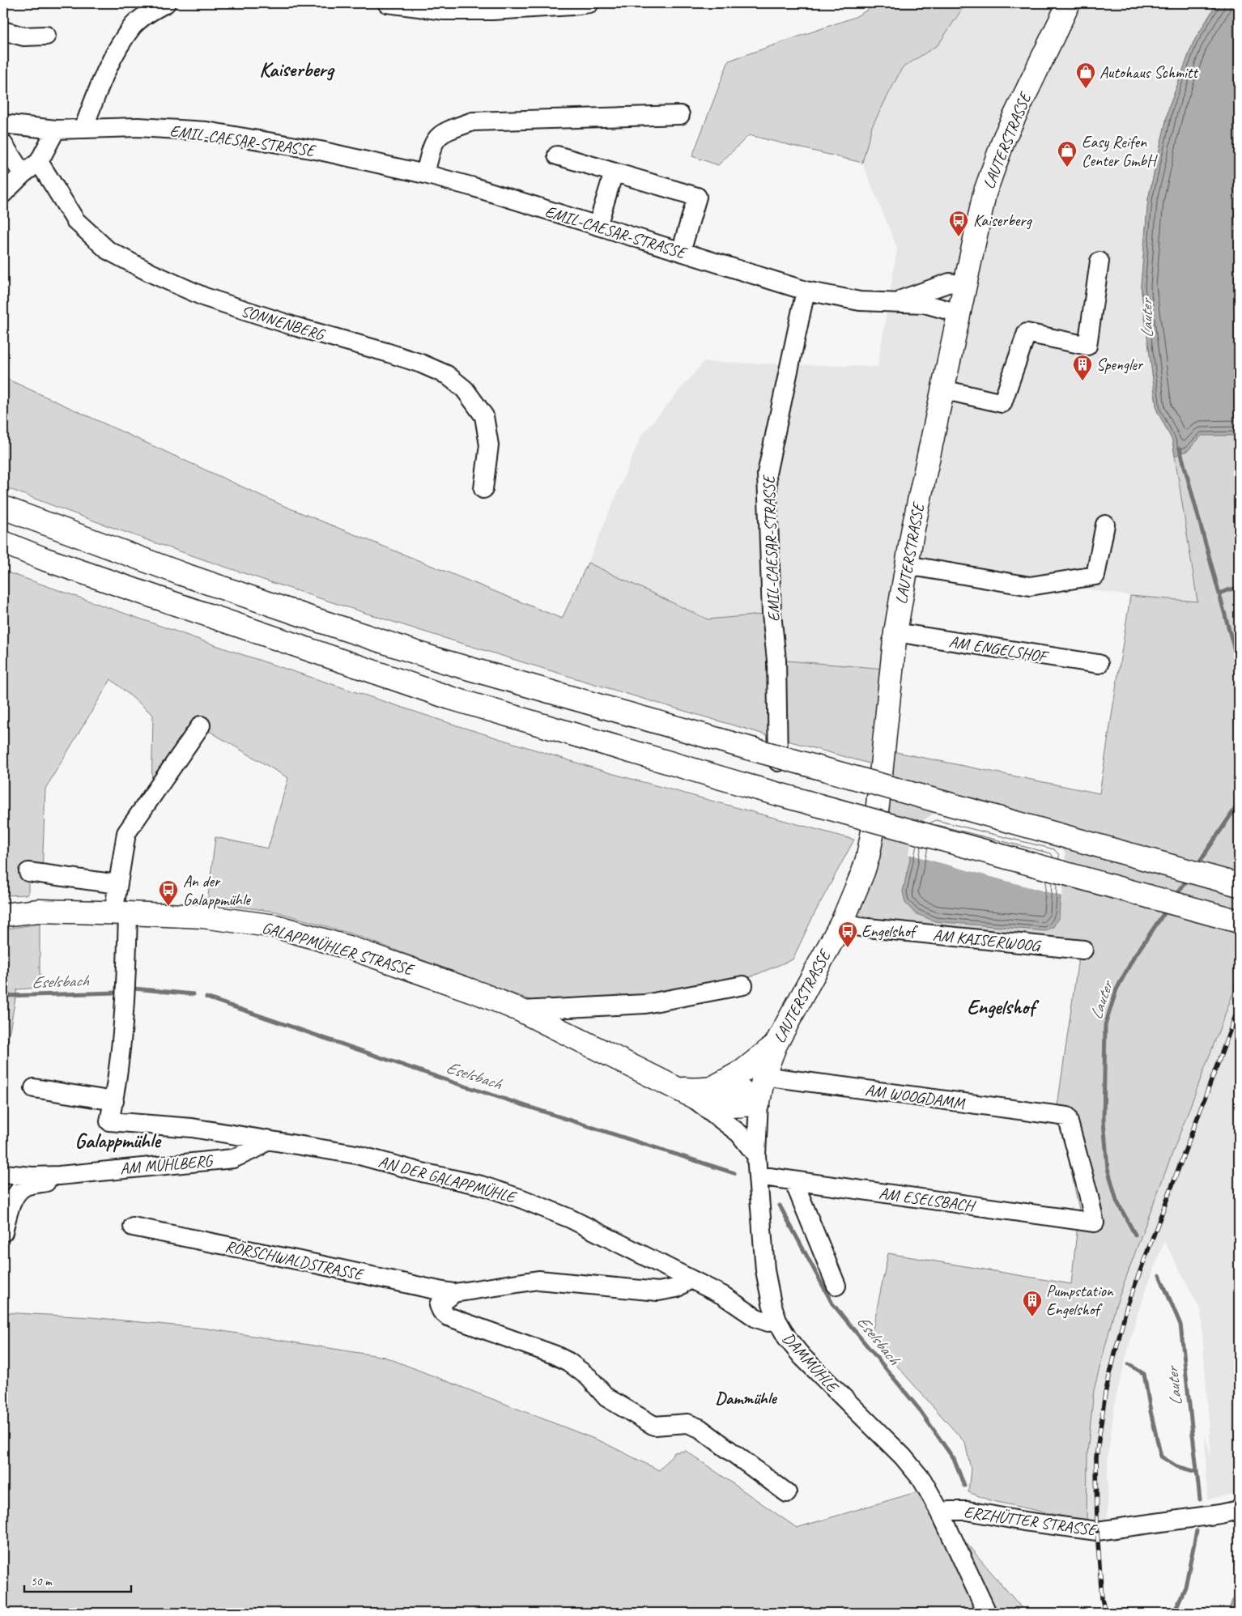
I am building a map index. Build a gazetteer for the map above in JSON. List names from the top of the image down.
{
  "streets": {
    "main road": ["LAUTERSTRASSE", "GALAPPMÜHLER STRASSE"],
    "street": [
      "EMIL-CAESAR-STRASSE",
      "SONNENBERG",
      "AM ENGELSHOF",
      "AM KAISERWOOG",
      "AM WOOGDAMM",
      "AM MÜHLBERG",
      "AN DER GALAPPMÜHLE",
      "AM ESELSBACH",
      "RÖRSCHWALDSTRASSE",
      "DAMMÜHLE",
      "ERZHÜTTER STRASSE"
    ]
  },
  "crossings": [
    ["EMIL-CAESAR-STRASSE", "LAUTERSTRASSE"],
    ["LAUTERSTRASSE", "AM ENGELSHOF"],
    ["LAUTERSTRASSE", "AM KAISERWOOG"],
    ["LAUTERSTRASSE", "GALAPPMÜHLER STRASSE"],
    ["LAUTERSTRASSE", "AM WOOGDAMM"],
    ["LAUTERSTRASSE", "DAMMÜHLE"],
    ["GALAPPMÜHLER STRASSE", "AN DER GALAPPMÜHLE"],
    ["GALAPPMÜHLER STRASSE", "DAMMÜHLE"],
    ["AM WOOGDAMM", "AM ESELSBACH"],
    ["AM MÜHLBERG", "AN DER GALAPPMÜHLE"],
    ["AN DER GALAPPMÜHLE", "RÖRSCHWALDSTRASSE"],
    ["AN DER GALAPPMÜHLE", "DAMMÜHLE"],
    ["AM ESELSBACH", "DAMMÜHLE"],
    ["DAMMÜHLE", "ERZHÜTTER STRASSE"]
  ],
  "districts": [
    "Kaiserberg",
    "Engelshof",
    "Galappmühle",
    "Dammühle"
  ],
  "water": ["Lauter", "Eselsbach"],
  "places": {
    "shop": ["Autohaus Schmitt", "Easy Reifen Center GmbH"],
    "bus stop": ["Kaiserberg", "An der Galappmühle", "Engelshof"],
    "building": ["Spengler", "Pumpstation Engelshof"]
  },
  "scale_bar": "50 m"
}
